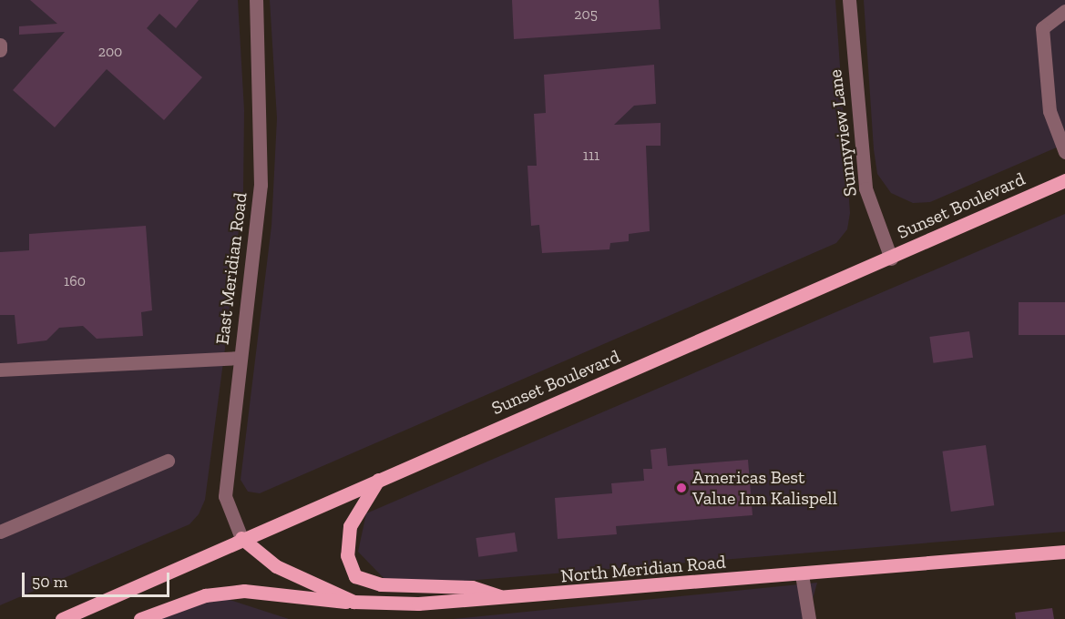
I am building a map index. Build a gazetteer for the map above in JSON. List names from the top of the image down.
{
  "streets": {
    "main road": ["Sunset Boulevard", "North Meridian Road"],
    "street": ["Sunnyview Lane", "East Meridian Road"]
  },
  "crossings": [
    ["Sunnyview Lane", "Sunset Boulevard"],
    ["Sunset Boulevard", "East Meridian Road"],
    ["Sunset Boulevard", "North Meridian Road"],
    ["East Meridian Road", "North Meridian Road"]
  ],
  "places": ["Americas Best Value Inn Kalispell"],
  "house_numbers": [
    "205",
    "200",
    "111",
    "160"
  ],
  "scale_bar": "50 m"
}
